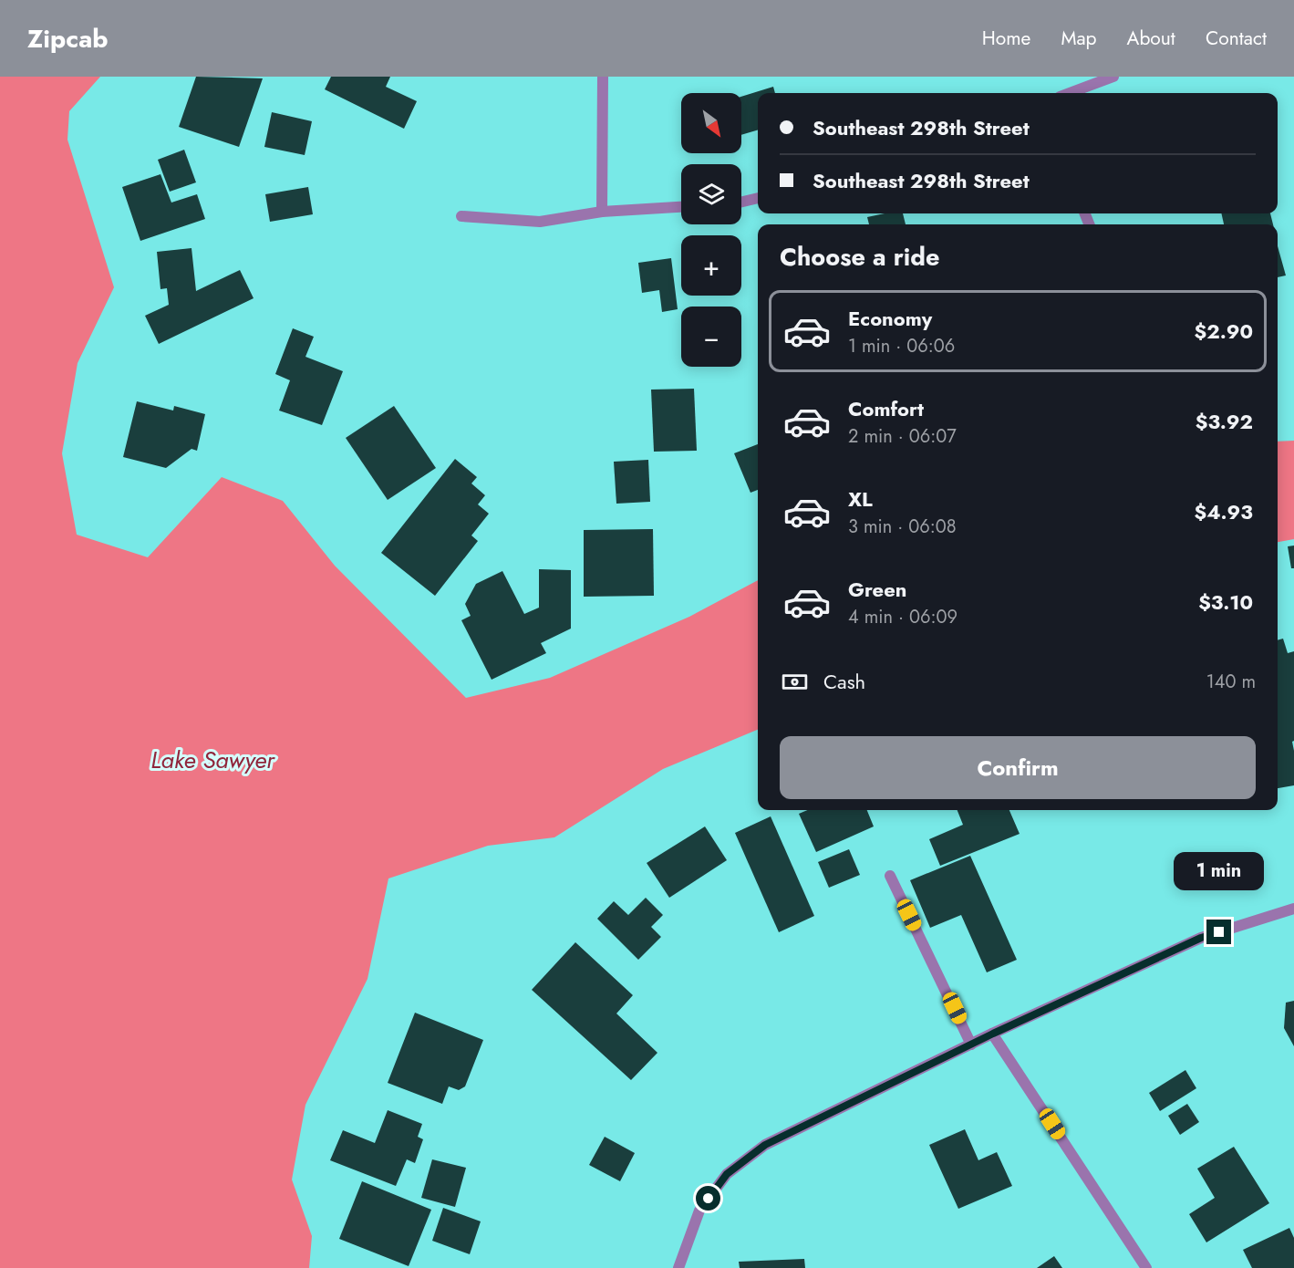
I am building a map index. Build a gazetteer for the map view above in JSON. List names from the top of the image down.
{
  "water": ["Lake Sawyer"],
  "north": "bottom right",
  "page": {
    "header": "Zipcab",
    "nav": [
      "Home",
      "Map",
      "About",
      "Contact"
    ],
    "map_buttons": ["+", "−"],
    "banner": ["Southeast 298th Street", "Southeast 298th Street"],
    "heading": "Choose a ride",
    "list": [
      {
        "name": "Economy",
        "note": "1 min · 06:06",
        "value": "$2.90"
      },
      {
        "name": "Comfort",
        "note": "2 min · 06:07",
        "value": "$3.92"
      },
      {
        "name": "XL",
        "note": "3 min · 06:08",
        "value": "$4.93"
      },
      {
        "name": "Green",
        "note": "4 min · 06:09",
        "value": "$3.10"
      }
    ],
    "pay": ["Cash", "140 m"],
    "buttons": "Confirm",
    "bubble": "1 min"
  }
}
